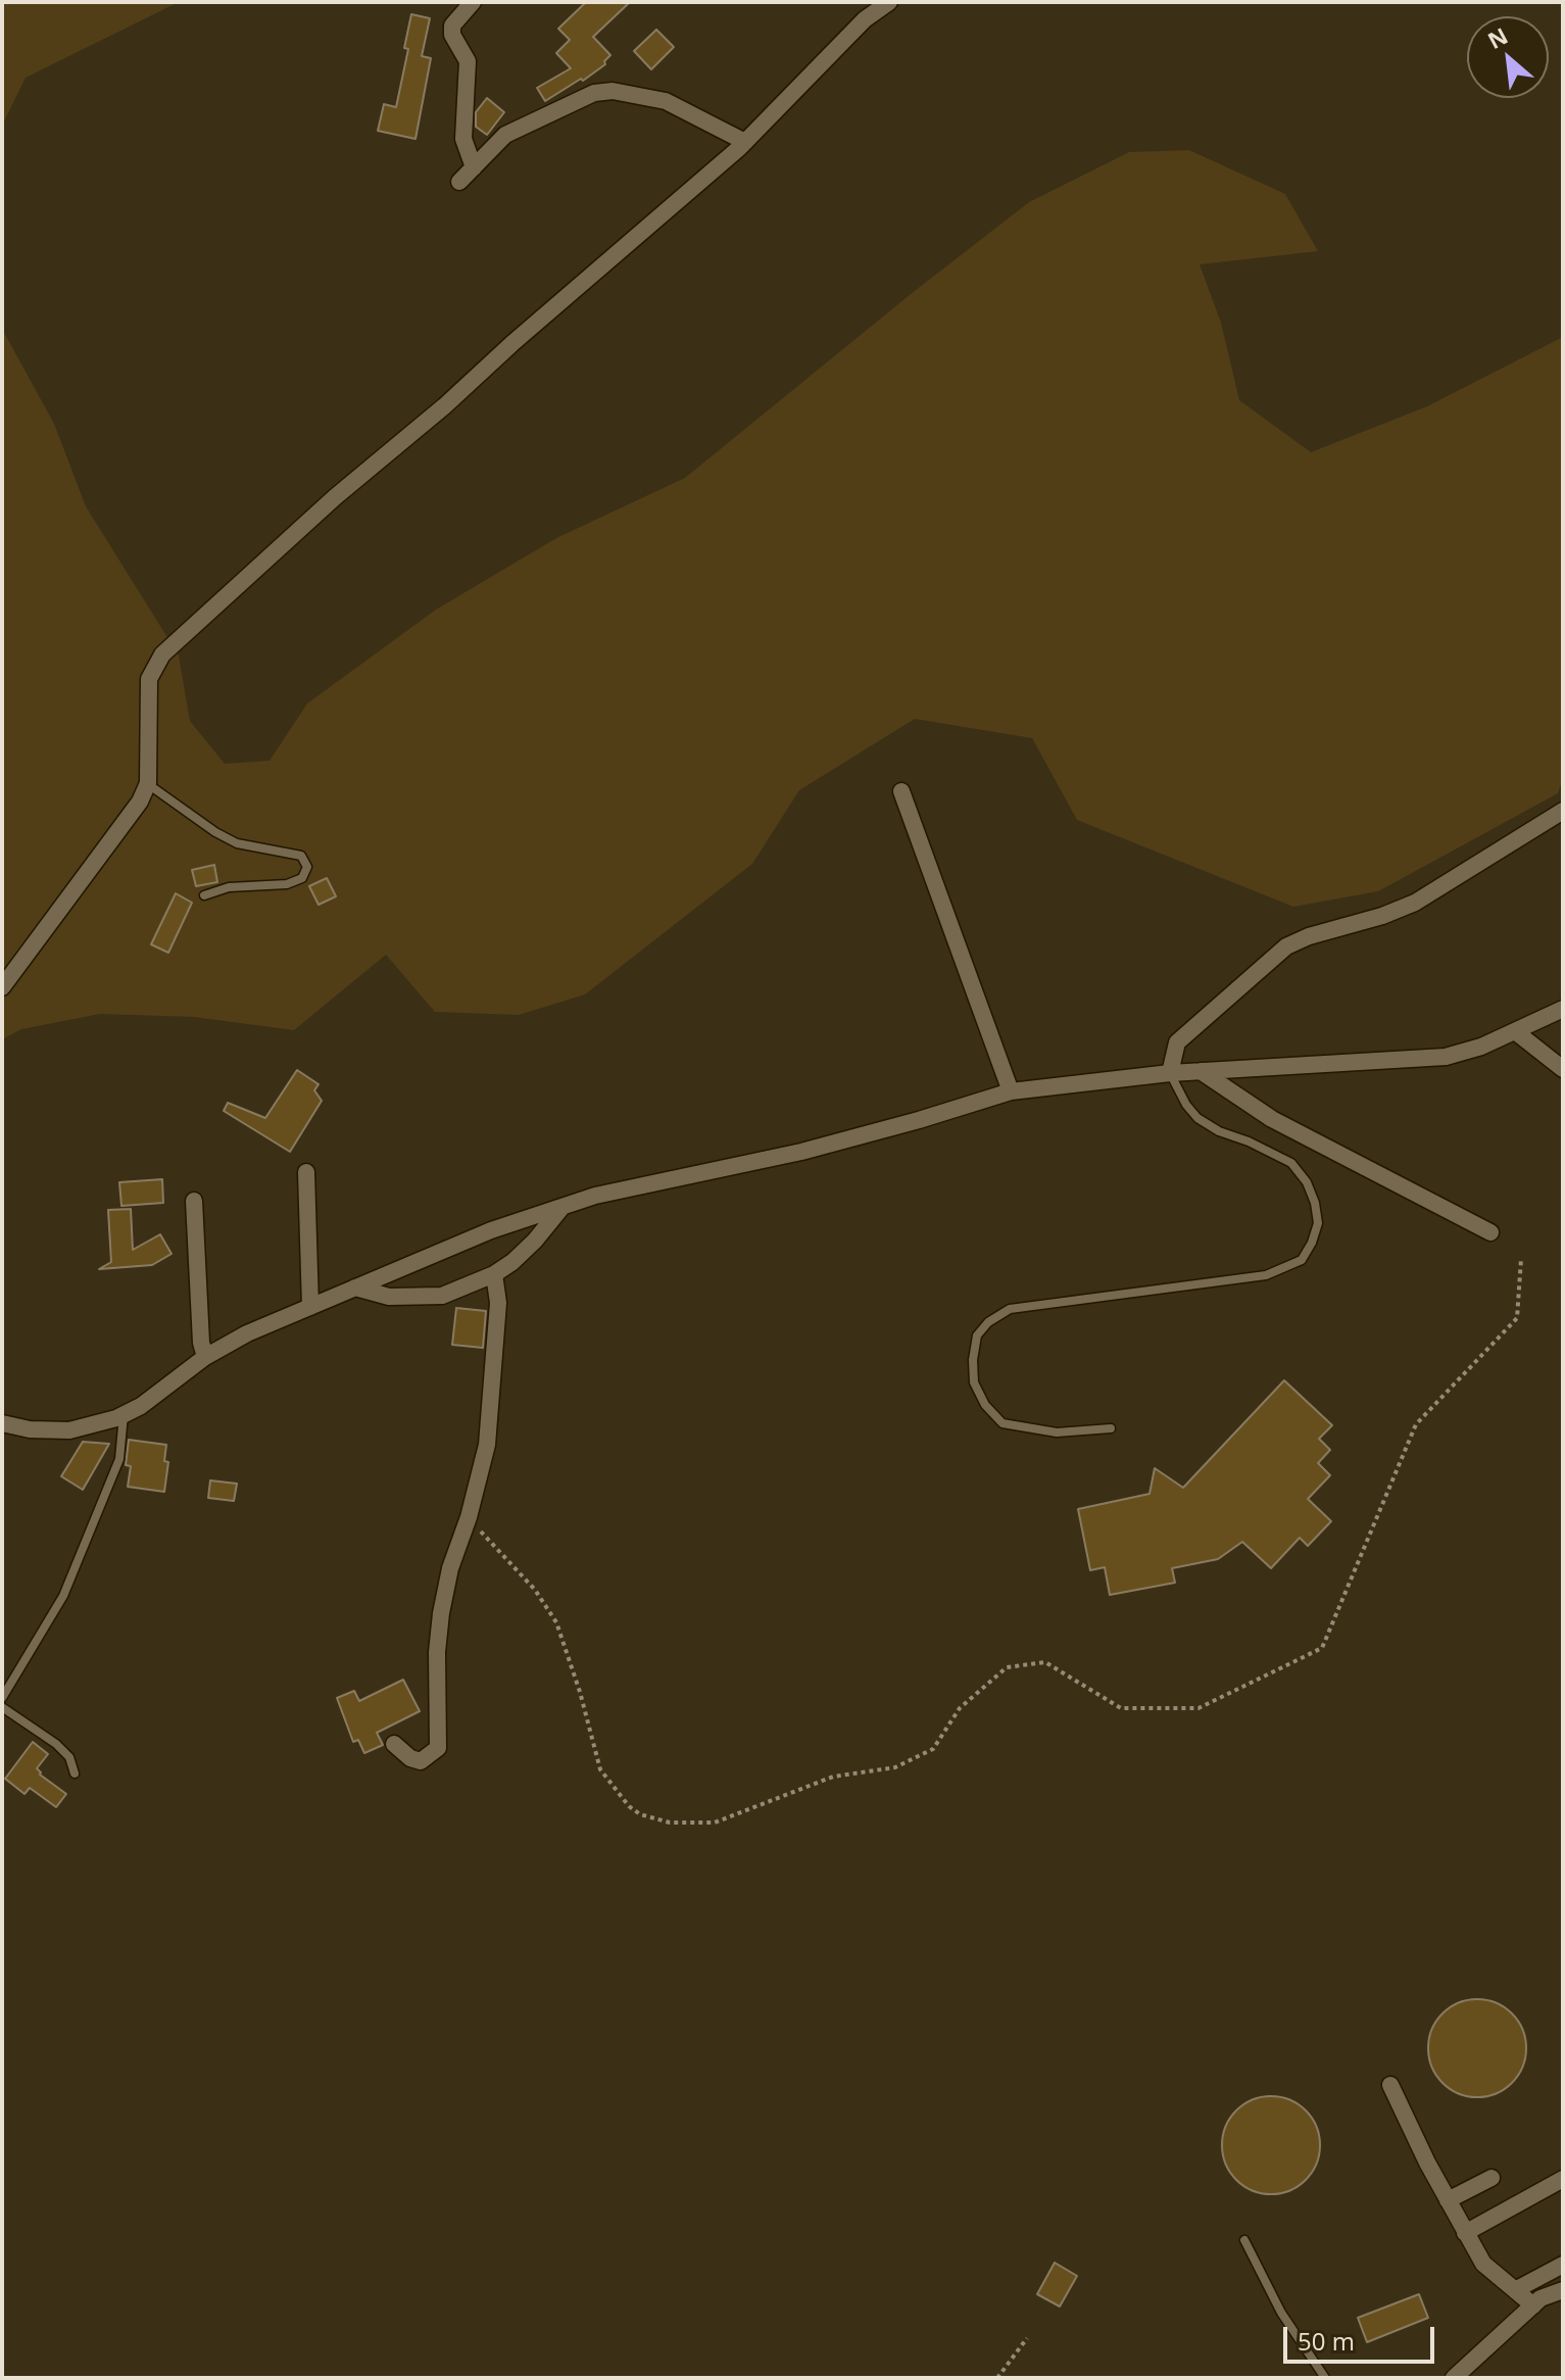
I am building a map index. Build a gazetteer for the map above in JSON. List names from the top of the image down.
{
  "scale_bar": "50 m",
  "north": "top left"
}
